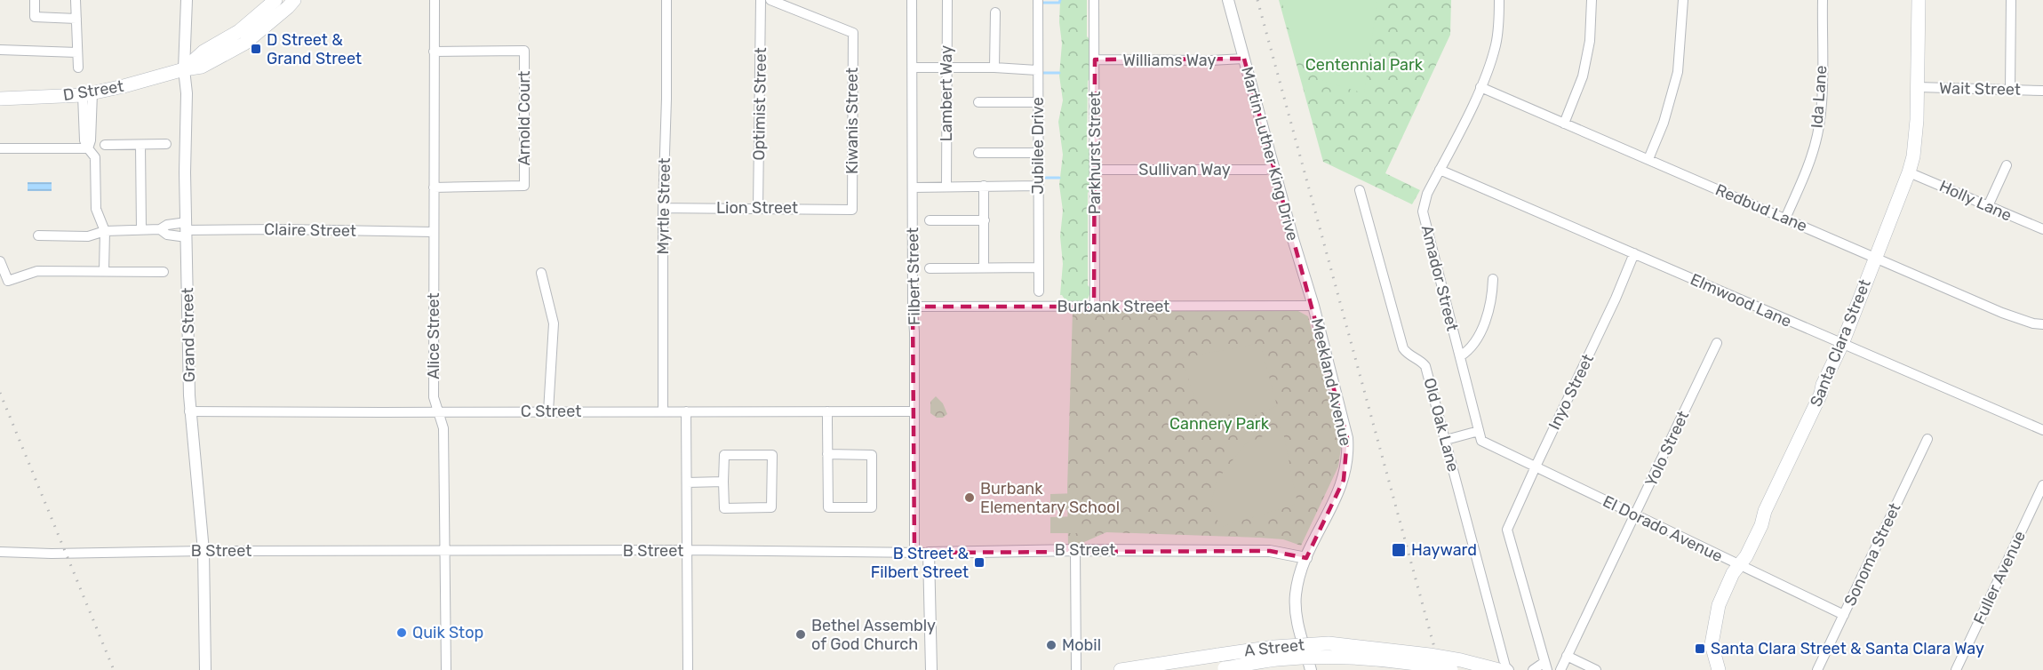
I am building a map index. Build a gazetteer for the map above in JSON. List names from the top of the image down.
{
  "streets": {
    "main road": ["D Street", "Santa Clara Street", "A Street"],
    "street": [
      "Williams Way",
      "Wait Street",
      "Lambert Way",
      "Ida Lane",
      "Optimist Street",
      "Arnold Court",
      "Kiwanis Street",
      "Jubilee Drive",
      "Parkhurst Street",
      "Martin Luther King Drive",
      "Sullivan Way",
      "Holly Lane",
      "Myrtle Street",
      "Lion Street",
      "Redbud Lane",
      "Claire Street",
      "Filbert Street",
      "Amador Street",
      "Elmwood Lane",
      "Burbank Street",
      "Grand Street",
      "Alice Street",
      "Meekland Avenue",
      "Inyo Street",
      "C Street",
      "Old Oak Lane",
      "Yolo Street",
      "El Dorado Avenue",
      "B Street",
      "Sonoma Street",
      "Fuller Avenue"
    ]
  },
  "crossings": [
    ["Williams Way", "Parkhurst Street"],
    ["Williams Way", "Martin Luther King Drive"],
    ["Wait Street", "Santa Clara Street"],
    ["D Street", "Grand Street"],
    ["Ida Lane", "Redbud Lane"],
    ["Optimist Street", "Lion Street"],
    ["Arnold Court", "Alice Street"],
    ["Kiwanis Street", "Lion Street"],
    ["Parkhurst Street", "Sullivan Way"],
    ["Parkhurst Street", "Burbank Street"],
    ["Martin Luther King Drive", "Sullivan Way"],
    ["Martin Luther King Drive", "Burbank Street"],
    ["Martin Luther King Drive", "Meekland Avenue"],
    ["Holly Lane", "Santa Clara Street"],
    ["Myrtle Street", "Lion Street"],
    ["Myrtle Street", "C Street"],
    ["Redbud Lane", "Amador Street"],
    ["Redbud Lane", "Santa Clara Street"],
    ["Claire Street", "Grand Street"],
    ["Claire Street", "Alice Street"],
    ["Filbert Street", "Burbank Street"],
    ["Filbert Street", "C Street"],
    ["Filbert Street", "B Street"],
    ["Amador Street", "Elmwood Lane"],
    ["Amador Street", "El Dorado Avenue"],
    ["Elmwood Lane", "Santa Clara Street"],
    ["Elmwood Lane", "Inyo Street"],
    ["Burbank Street", "Meekland Avenue"],
    ["Grand Street", "C Street"],
    ["Grand Street", "B Street"],
    ["Alice Street", "C Street"],
    ["Alice Street", "B Street"],
    ["Santa Clara Street", "El Dorado Avenue"],
    ["Meekland Avenue", "B Street"],
    ["Inyo Street", "El Dorado Avenue"],
    ["Yolo Street", "El Dorado Avenue"],
    ["El Dorado Avenue", "Sonoma Street"]
  ],
  "parks": ["Centennial Park", "Cannery Park"],
  "places": {
    "transit": [
      "D Street & Grand Street",
      "Hayward",
      "B Street & Filbert Street",
      "Santa Clara Street & Santa Clara Way"
    ],
    "other": [
      "Burbank Elementary School",
      "Quik Stop",
      "Bethel Assembly of God Church",
      "Mobil"
    ]
  }
}
